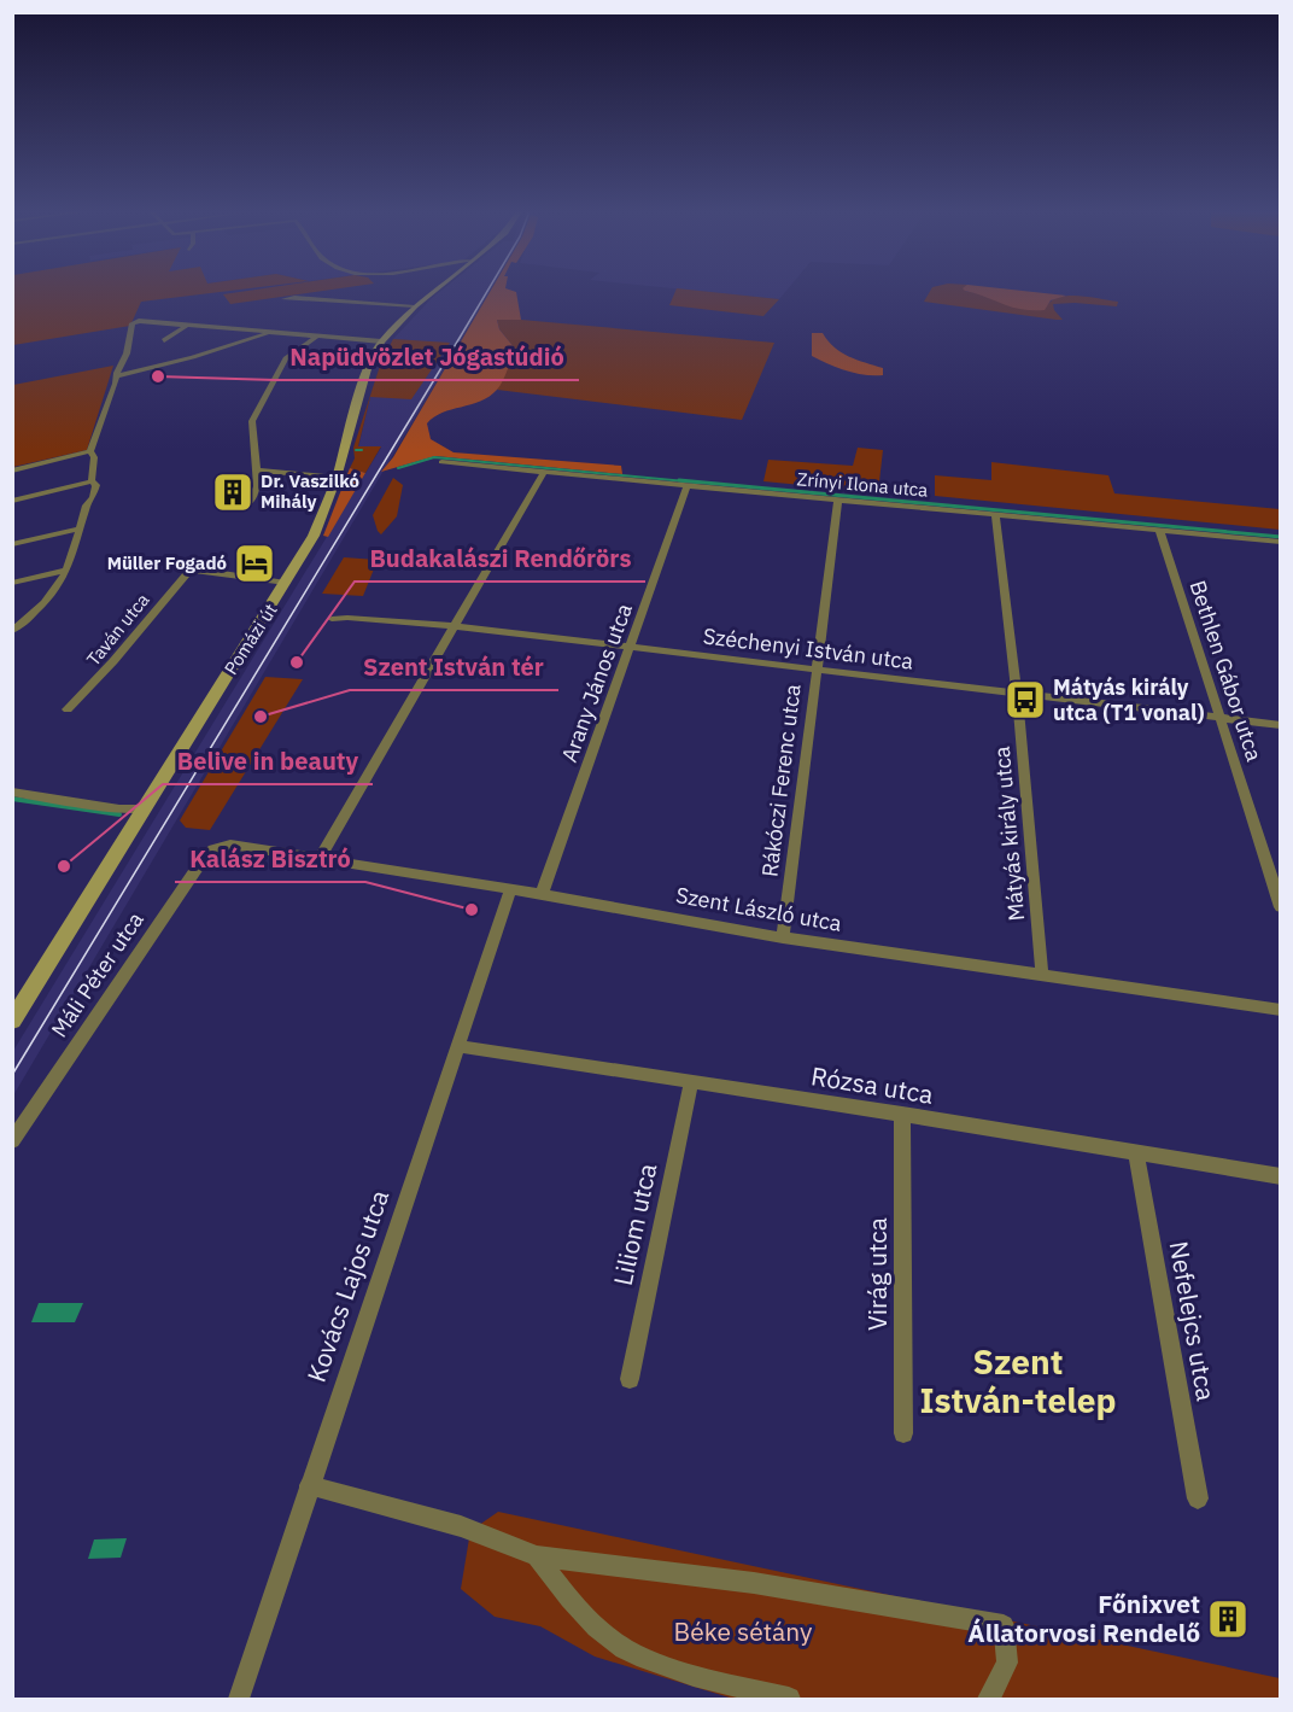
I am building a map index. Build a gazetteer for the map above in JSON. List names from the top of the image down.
{
  "streets": {
    "main road": ["Pomázi út"],
    "street": [
      "Zrínyi Ilona utca",
      "Taván utca",
      "Széchenyi István utca",
      "Bethlen Gábor utca",
      "Arany János utca",
      "Rákóczi Ferenc utca",
      "Mátyás király utca",
      "Szent László utca",
      "Máli Péter utca",
      "Rózsa utca",
      "Liliom utca",
      "Virág utca",
      "Kovács Lajos utca",
      "Nefelejcs utca"
    ]
  },
  "crossings": [
    ["Zrínyi Ilona utca", "Bethlen Gábor utca"],
    ["Zrínyi Ilona utca", "Arany János utca"],
    ["Zrínyi Ilona utca", "Rákóczi Ferenc utca"],
    ["Zrínyi Ilona utca", "Mátyás király utca"],
    ["Széchenyi István utca", "Bethlen Gábor utca"],
    ["Széchenyi István utca", "Arany János utca"],
    ["Széchenyi István utca", "Rákóczi Ferenc utca"],
    ["Széchenyi István utca", "Mátyás király utca"],
    ["Arany János utca", "Szent László utca"],
    ["Rákóczi Ferenc utca", "Szent László utca"],
    ["Mátyás király utca", "Szent László utca"],
    ["Szent László utca", "Máli Péter utca"],
    ["Szent László utca", "Kovács Lajos utca"],
    ["Rózsa utca", "Liliom utca"],
    ["Rózsa utca", "Virág utca"],
    ["Rózsa utca", "Kovács Lajos utca"],
    ["Rózsa utca", "Nefelejcs utca"]
  ],
  "districts": ["Szent István-telep"],
  "parks": ["Béke sétány"],
  "places": {
    "other": [
      "Napüdvözlet Jógastúdió",
      "Budakalászi Rendőrörs",
      "Szent István tér",
      "Belive in beauty",
      "Kalász Bisztró"
    ],
    "building": ["Dr. Vaszilkó Mihály", "Főnixvet Állatorvosi Rendelő"],
    "hotel": ["Müller Fogadó"],
    "bus stop": ["Mátyás király utca (T1 vonal)"]
  }
}
